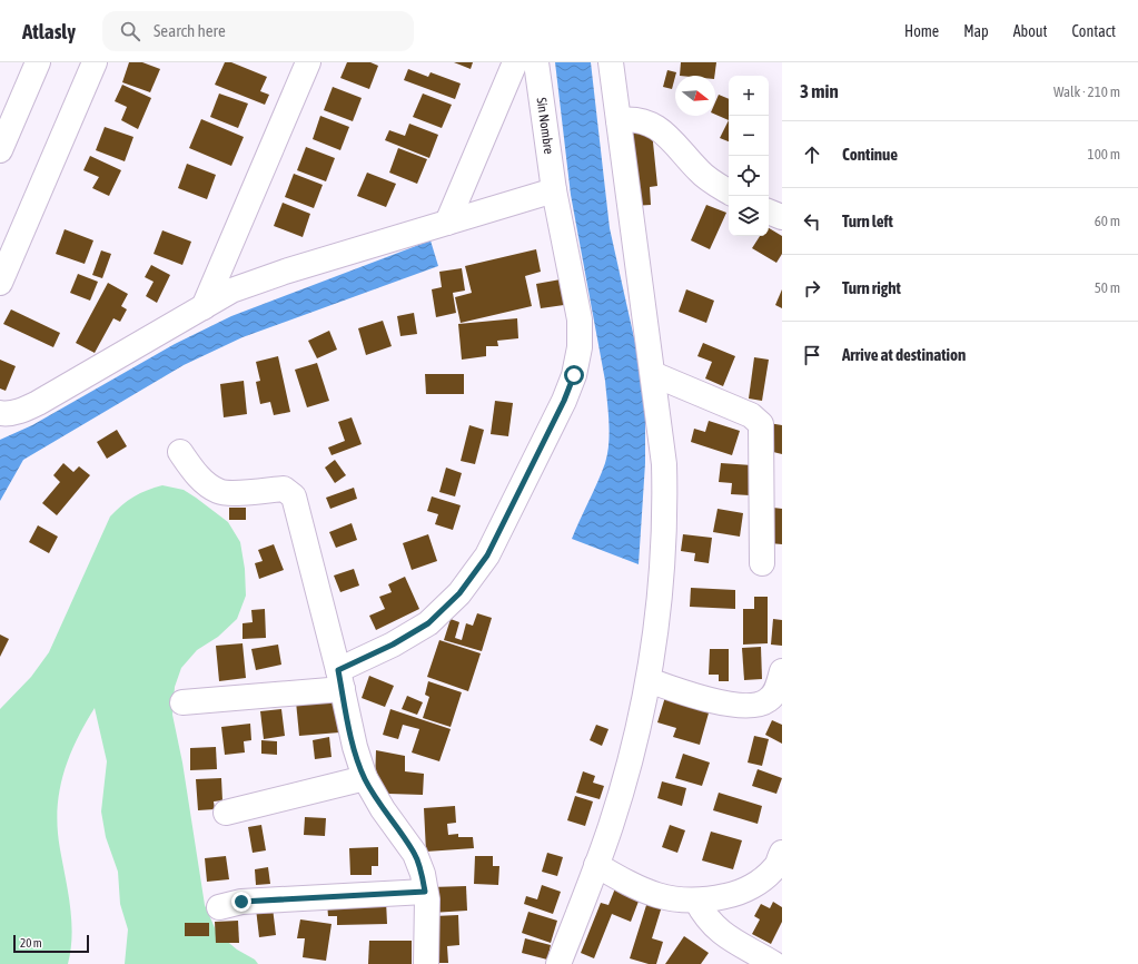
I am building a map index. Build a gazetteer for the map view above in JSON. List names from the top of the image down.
{
  "streets": {
    "street": ["Sin Nombre"]
  },
  "scale_bar": "20 m",
  "north": "right",
  "page": {
    "header": "Atlasly",
    "search": "Search here",
    "nav": [
      "Home",
      "Map",
      "About",
      "Contact"
    ],
    "heading": ["3 min", "Walk · 210 m"],
    "map_buttons": ["+", "−"],
    "list": [
      ["Continue", "100 m"],
      ["Turn left", "60 m"],
      ["Turn right", "50 m"],
      "Arrive at destination"
    ],
    "scale": "20 m"
  }
}
